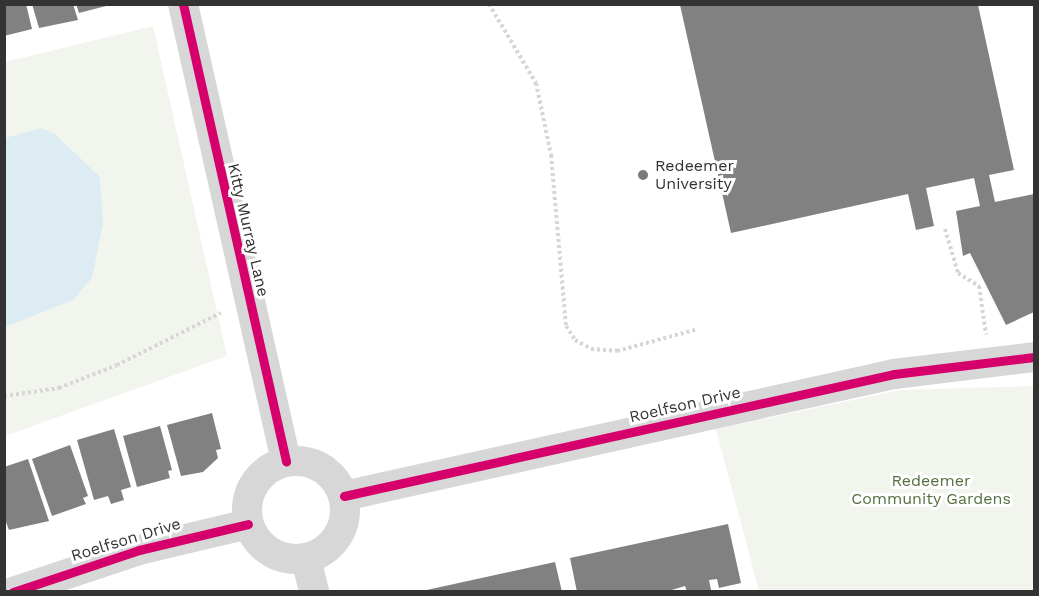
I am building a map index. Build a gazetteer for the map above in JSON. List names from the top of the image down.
{
  "streets": {
    "street": ["Kitty Murray Lane", "Roelfson Drive"]
  },
  "crossings": [
    ["Kitty Murray Lane", "Roelfson Drive"]
  ],
  "parks": ["Redeemer Community Gardens"],
  "places": ["Redeemer University"]
}
